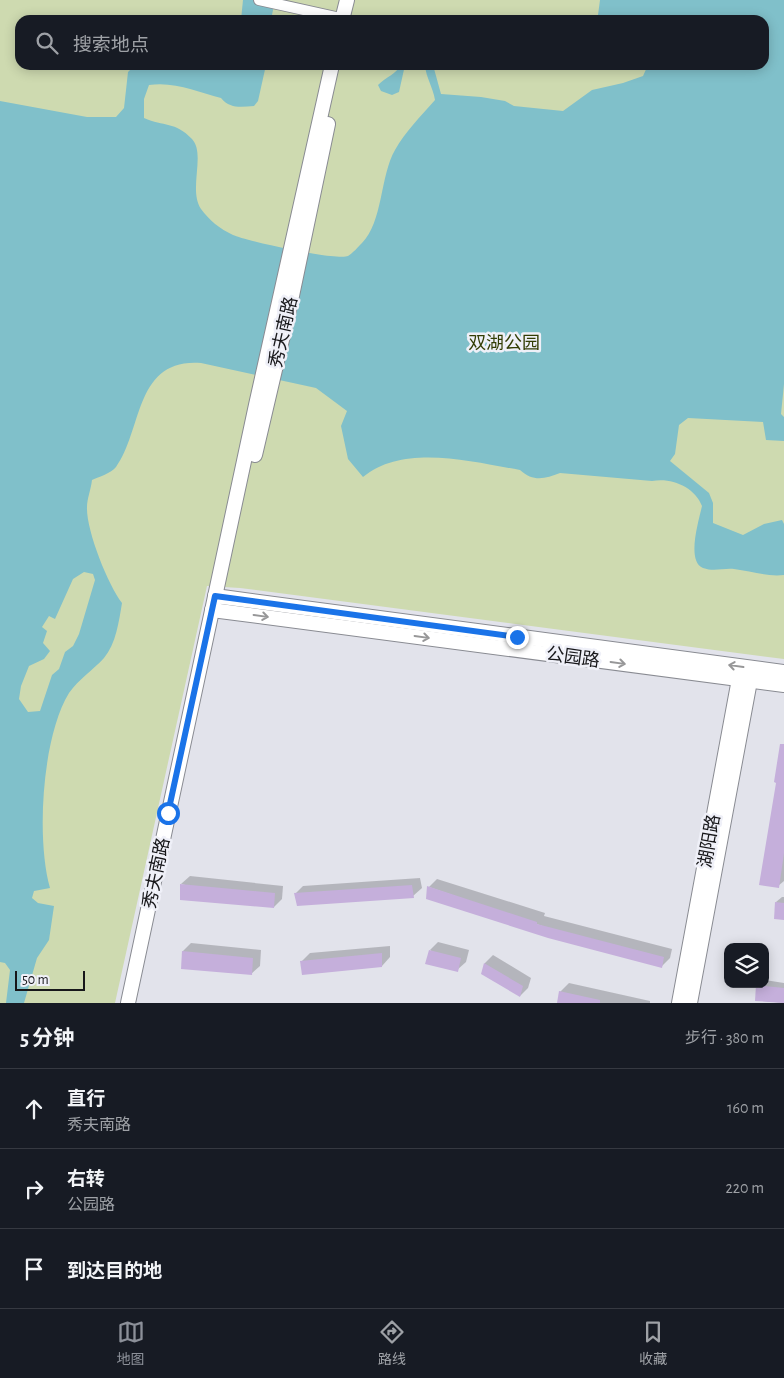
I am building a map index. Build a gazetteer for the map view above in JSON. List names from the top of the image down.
{
  "streets": {
    "street": ["秀夫南路", "公园路", "湖阳路"]
  },
  "crossings": [
    ["秀夫南路", "公园路"],
    ["公园路", "湖阳路"]
  ],
  "parks": ["双湖公园"],
  "scale_bar": "50 m",
  "page": {
    "search": "搜索地点",
    "scale": "50 m",
    "heading": ["5 分钟", "步行 · 380 m"],
    "list": [
      ["直行", "秀夫南路", "160 m"],
      ["右转", "公园路", "220 m"],
      "到达目的地"
    ],
    "nav": ["地图", "路线", "收藏"]
  }
}
